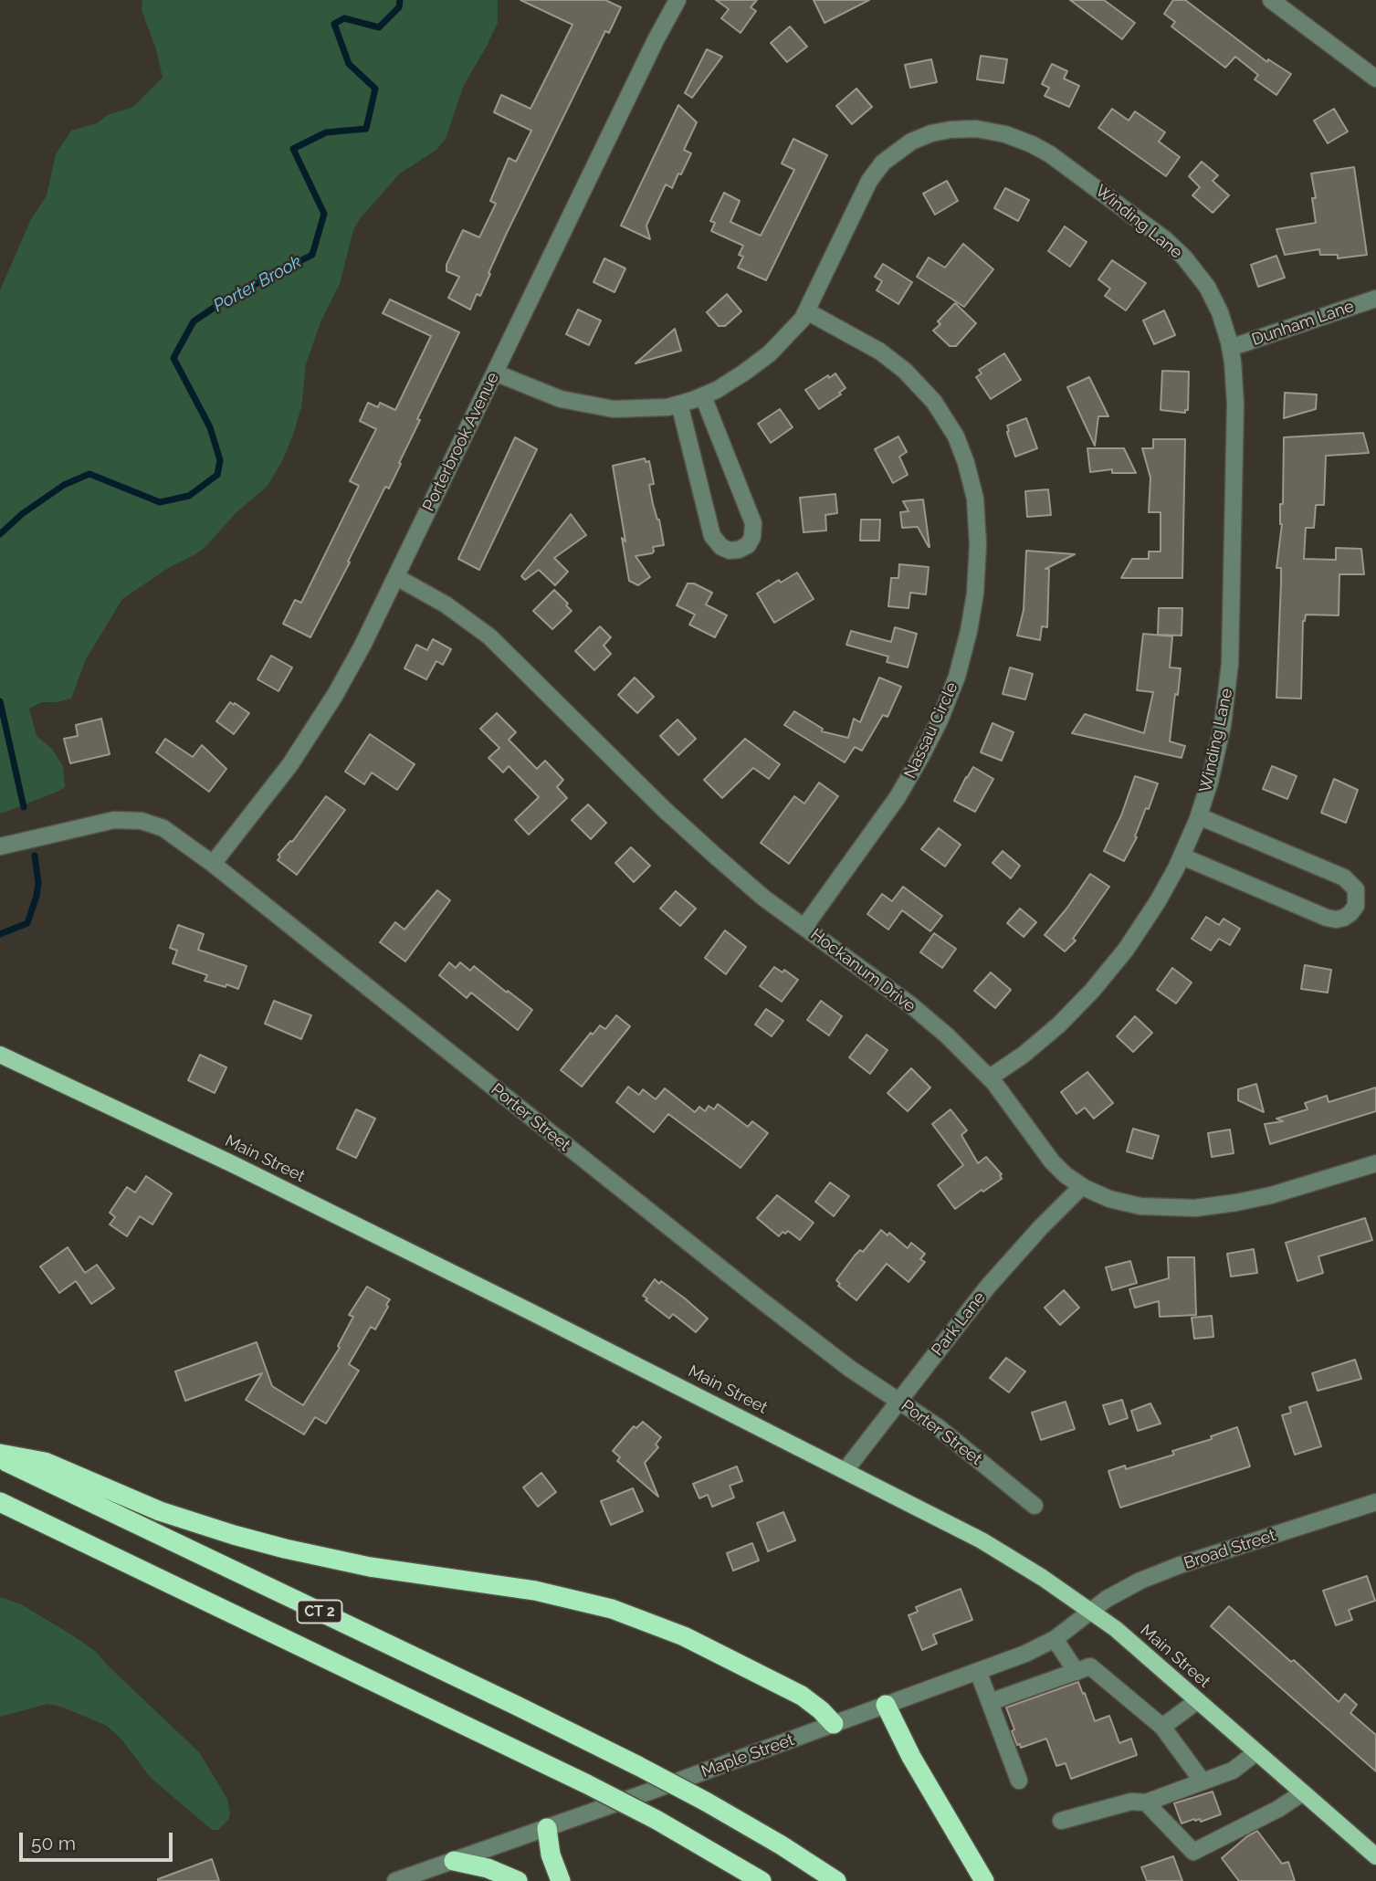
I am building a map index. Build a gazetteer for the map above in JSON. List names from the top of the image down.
{
  "streets": {
    "highway": ["CT 2"],
    "main road": ["Main Street"],
    "street": [
      "Winding Lane",
      "Dunham Lane",
      "Porterbrook Avenue",
      "Nassau Circle",
      "Hockanum Drive",
      "Porter Street",
      "Park Lane",
      "Broad Street",
      "Maple Street"
    ]
  },
  "crossings": [
    ["Winding Lane", "Dunham Lane"],
    ["Winding Lane", "Porterbrook Avenue"],
    ["Winding Lane", "Nassau Circle"],
    ["Winding Lane", "Hockanum Drive"],
    ["Porterbrook Avenue", "Hockanum Drive"],
    ["Porterbrook Avenue", "Porter Street"],
    ["Nassau Circle", "Hockanum Drive"],
    ["Hockanum Drive", "Park Lane"],
    ["Porter Street", "Park Lane"],
    ["Main Street", "Park Lane"],
    ["Main Street", "Broad Street"],
    ["Main Street", "Maple Street"],
    ["Broad Street", "Maple Street"]
  ],
  "water": ["Porter Brook"],
  "scale_bar": "50 m"
}
